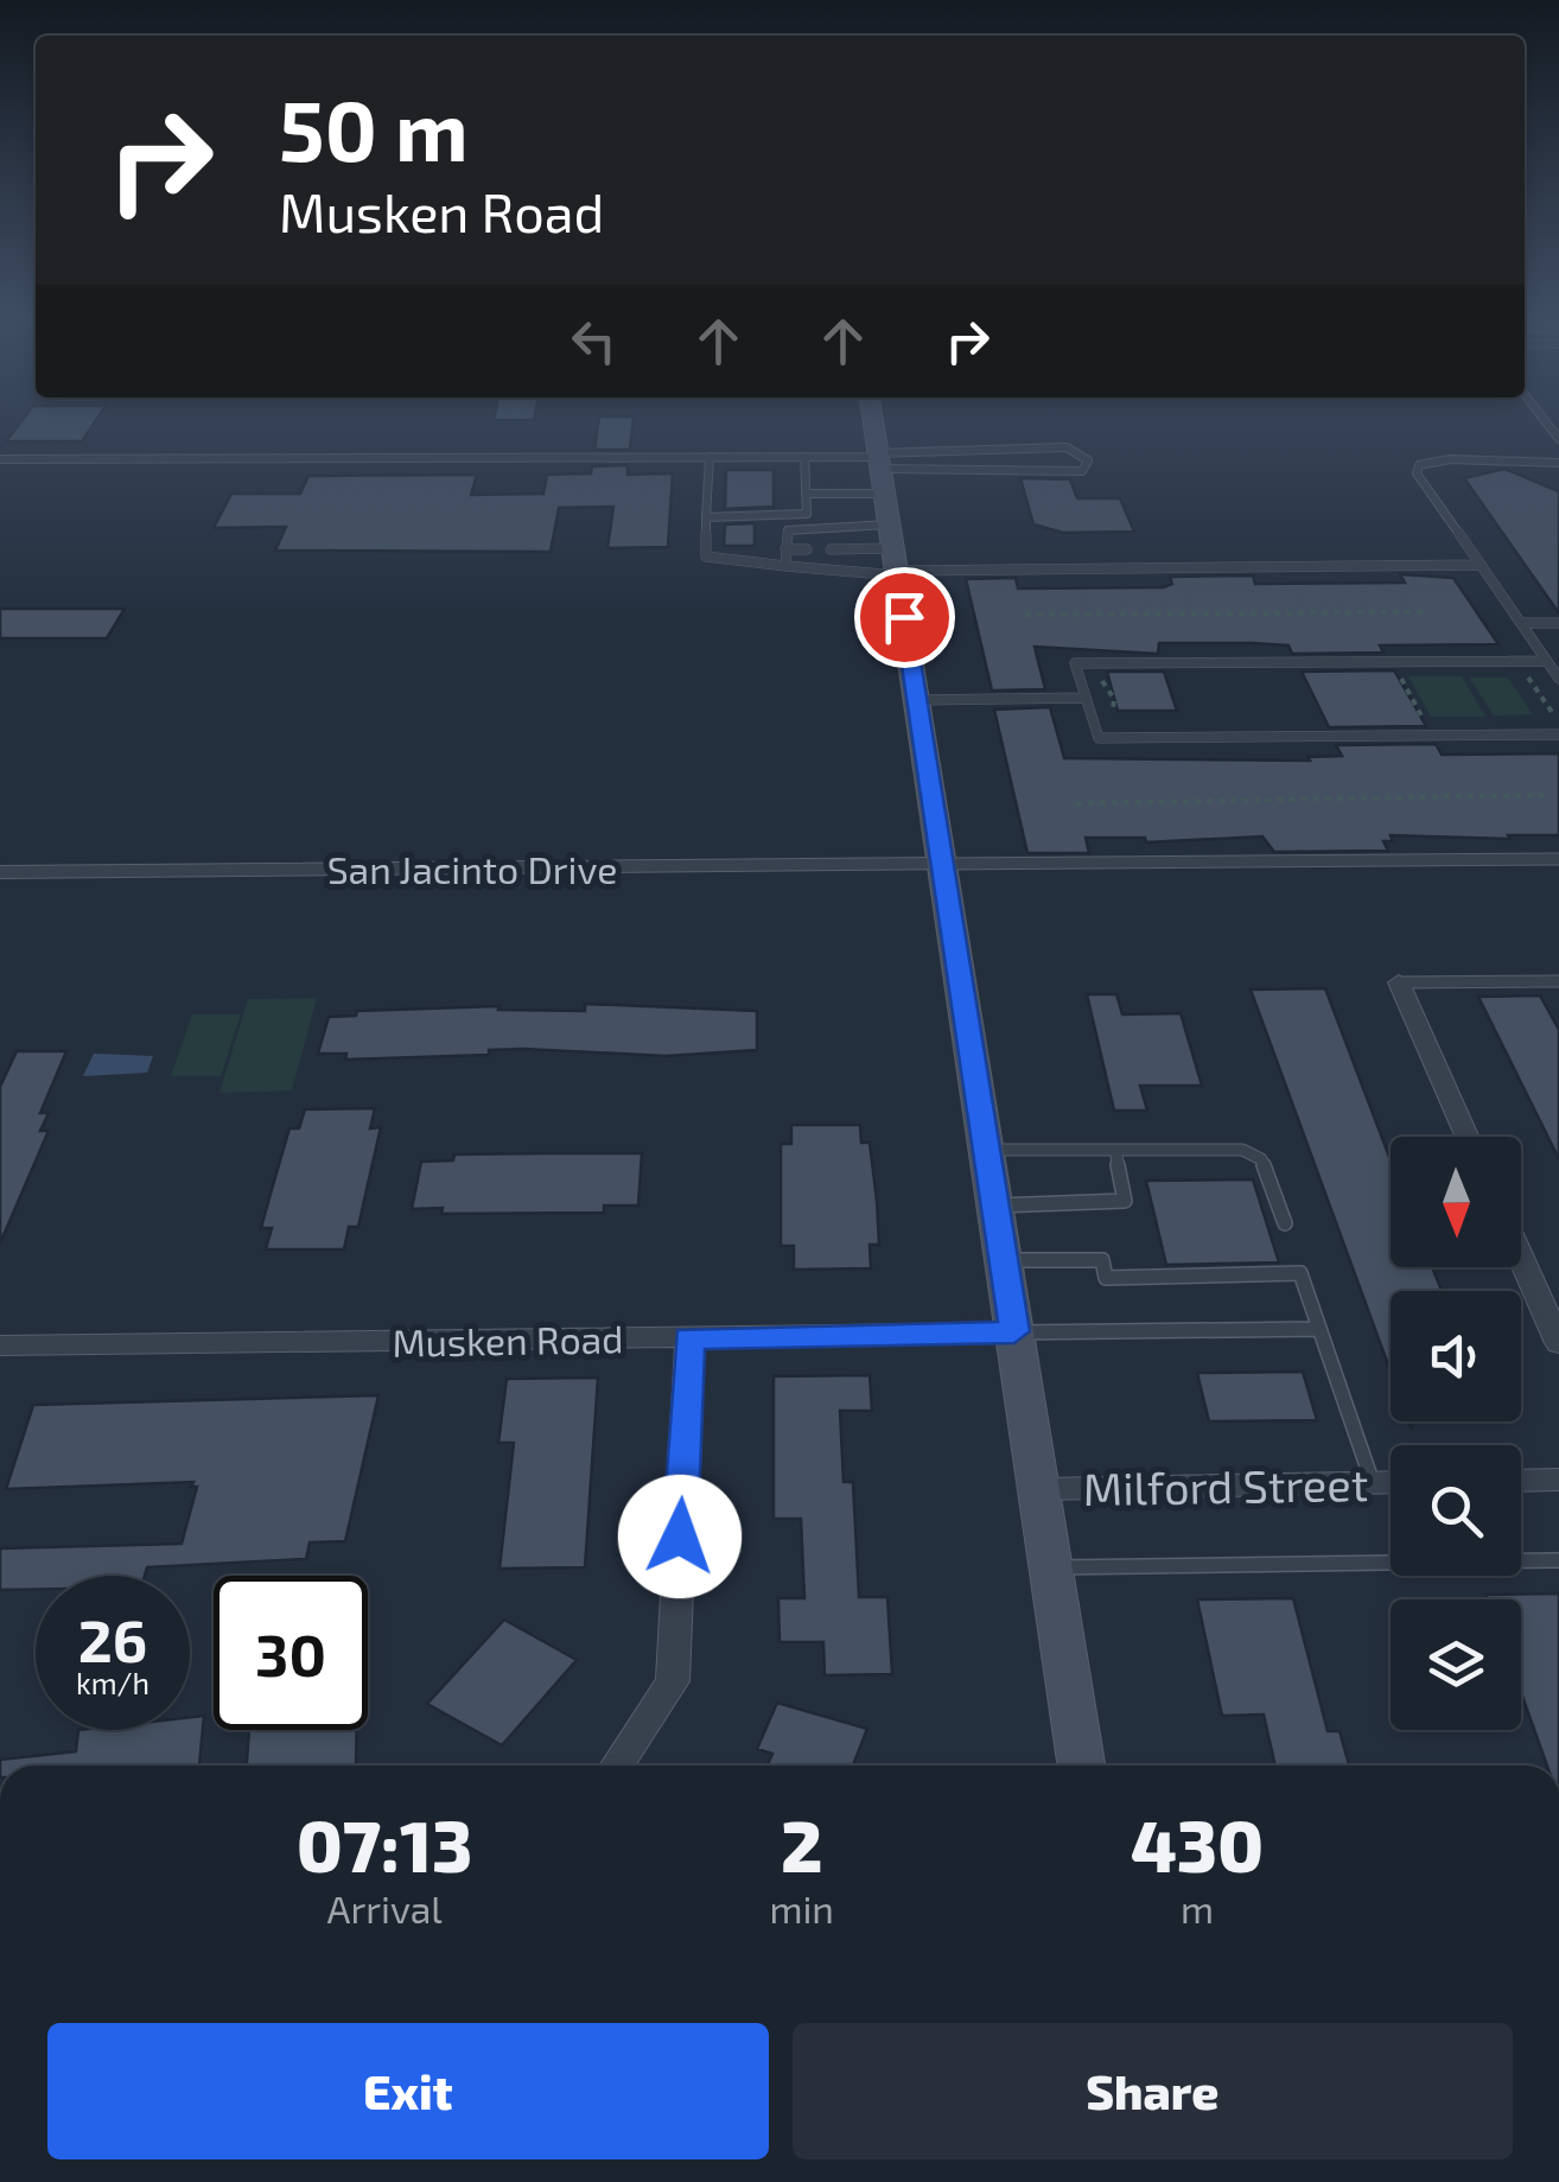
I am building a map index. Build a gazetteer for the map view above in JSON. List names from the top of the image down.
{
  "streets": {
    "street": ["San Jacinto Drive", "Musken Road", "Milford Street"]
  },
  "north": "bottom",
  "page": {
    "turn": ["50 m", "Musken Road"],
    "speed": "26 km/h",
    "limit": "30",
    "eta": [
      "07:13",
      "Arrival",
      "2",
      "min",
      "430",
      "m"
    ],
    "buttons": ["Exit", "Share"]
  }
}
